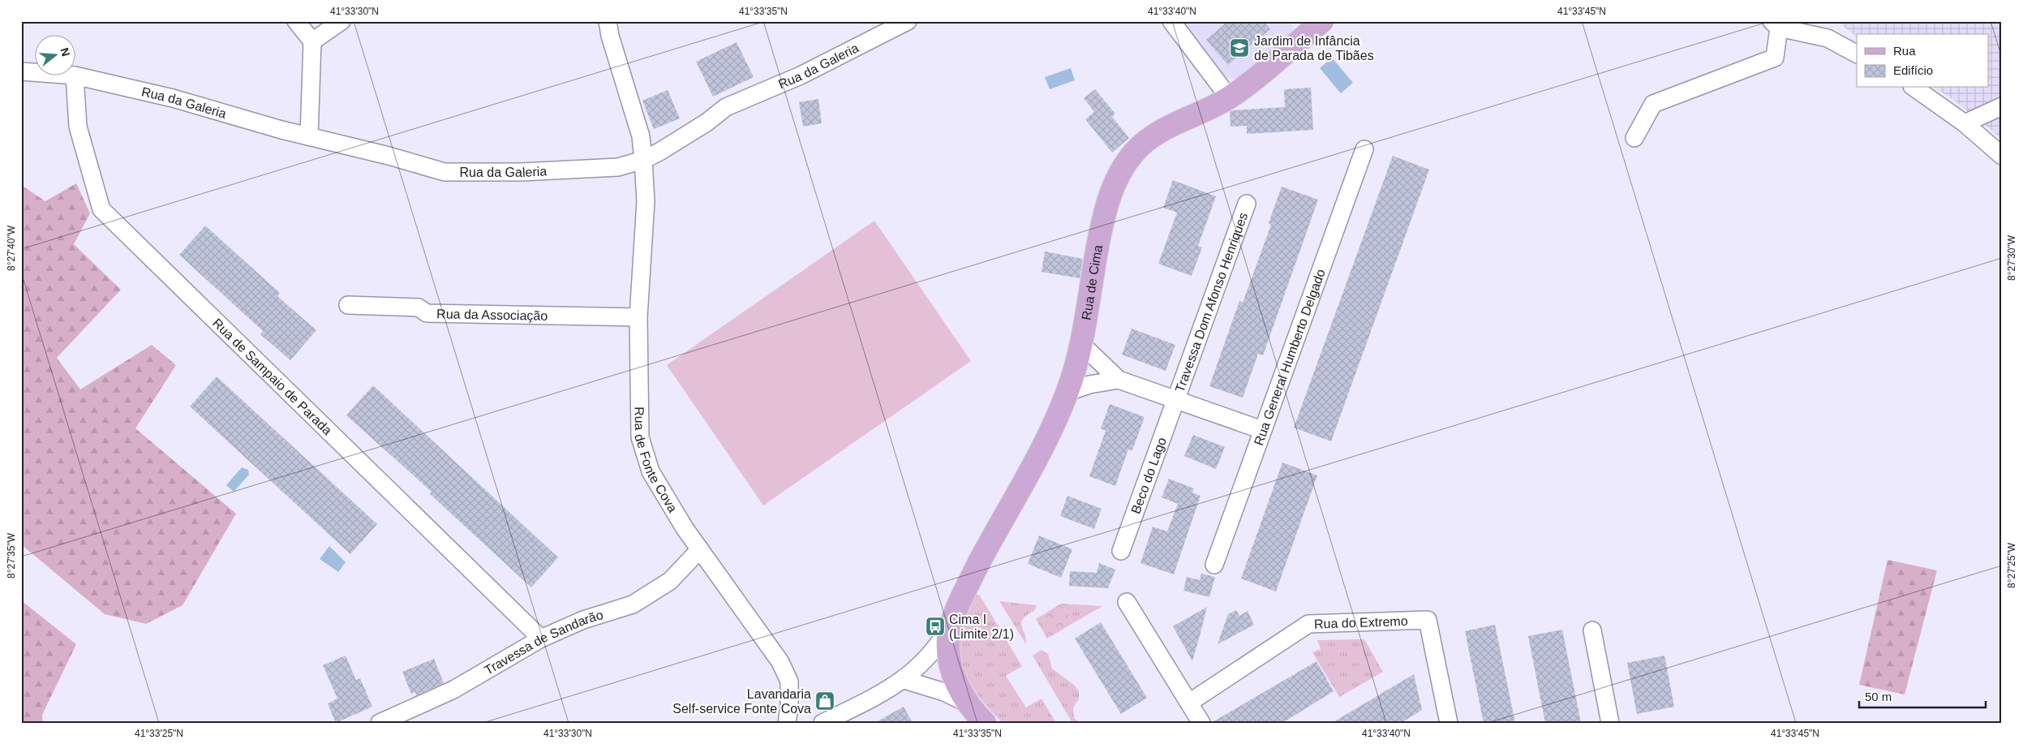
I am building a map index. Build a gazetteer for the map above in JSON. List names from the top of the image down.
{
  "streets": {
    "main road": ["Rua de Cima"],
    "street": [
      "Rua da Galeria",
      "Travessa Dom Afonso Henriques",
      "Rua da Associação",
      "Rua General Humberto Delgado",
      "Rua de Sampaio de Parada",
      "Rua de Fonte Cova",
      "Beco do Lago",
      "Rua do Extremo",
      "Travessa de Sandarão"
    ]
  },
  "crossings": [
    ["Rua da Galeria", "Rua de Sampaio de Parada"],
    ["Rua da Galeria", "Rua de Fonte Cova"],
    ["Travessa Dom Afonso Henriques", "Beco do Lago"],
    ["Rua da Associação", "Rua de Fonte Cova"],
    ["Rua de Sampaio de Parada", "Travessa de Sandarão"],
    ["Rua de Fonte Cova", "Travessa de Sandarão"]
  ],
  "places": {
    "school or university": ["Jardim de Infância de Parada de Tibães"],
    "bus stop": ["Cima I (Limite 2/1)"],
    "shop": ["Lavandaria Self-service Fonte Cova"]
  },
  "legend": ["Rua", "Edifício"],
  "scale_bar": "50 m",
  "north": "right",
  "coordinates": [
    "41°33'30\"N",
    "41°33'35\"N",
    "41°33'40\"N",
    "41°33'45\"N",
    "8°27'40\"W",
    "8°27'30\"W",
    "8°27'35\"W",
    "8°27'25\"W",
    "41°33'25\"N"
  ]
}
